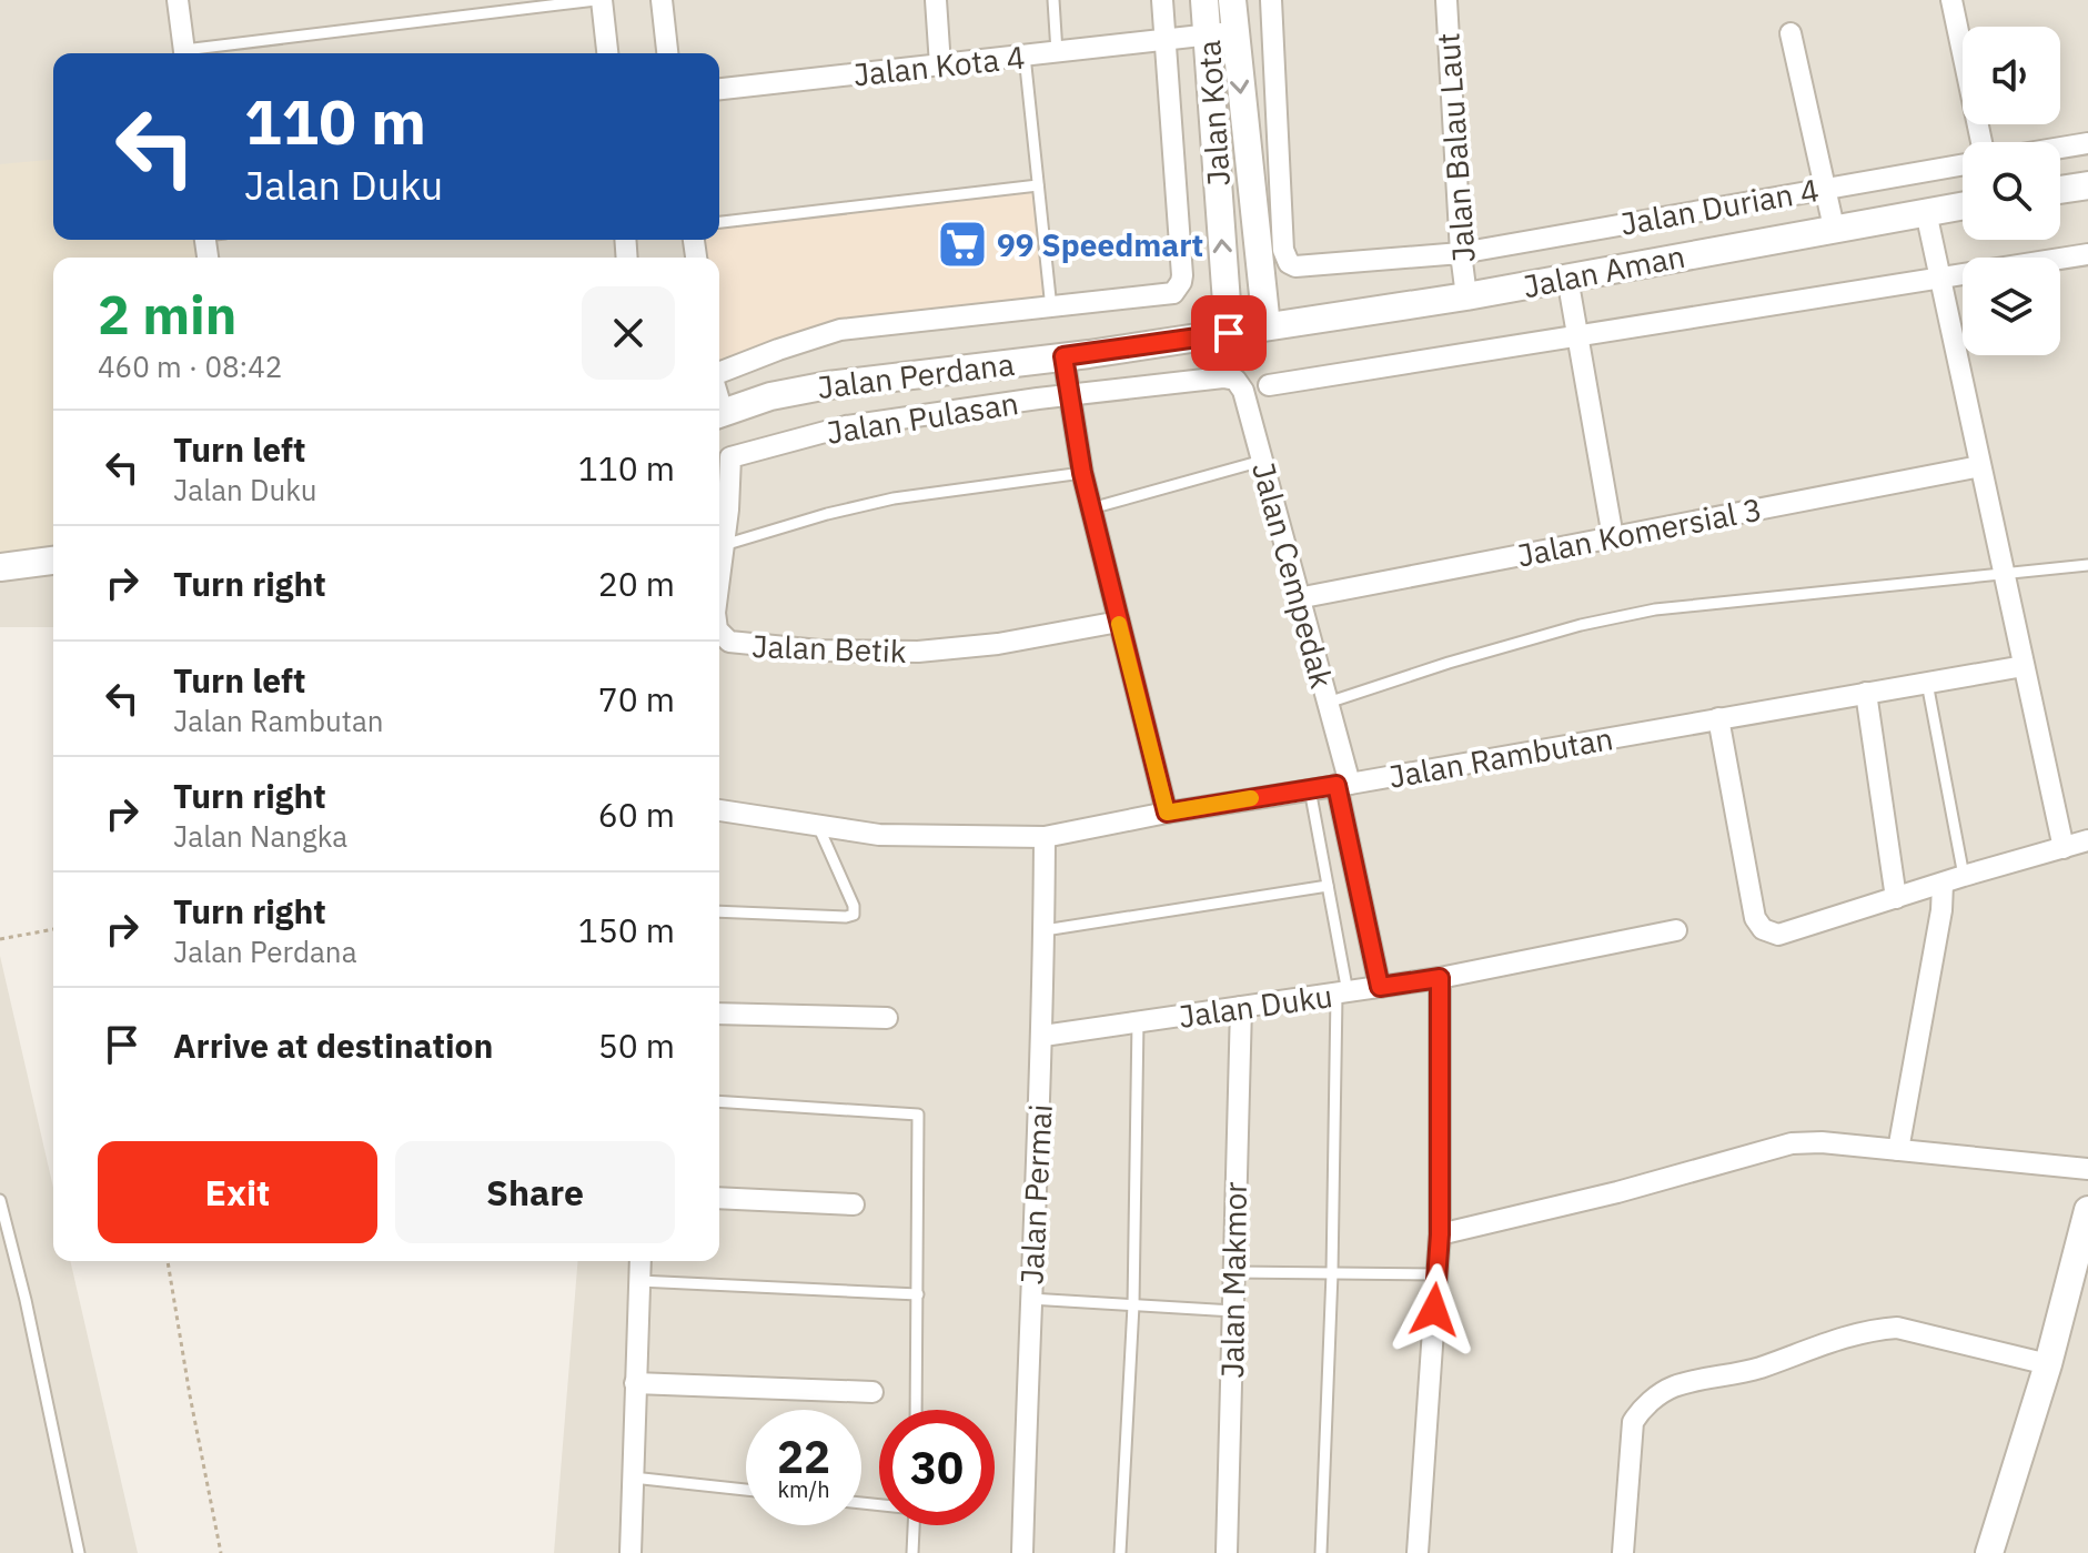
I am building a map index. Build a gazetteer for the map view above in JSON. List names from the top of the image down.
{
  "streets": {
    "street": [
      "Jalan Kota 4",
      "Jalan Kota",
      "Jalan Balau Laut",
      "Jalan Durian 4",
      "Jalan Aman",
      "Jalan Perdana",
      "Jalan Pulasan",
      "Jalan Komersial 3",
      "Jalan Cempedak",
      "Jalan Betik",
      "Jalan Rambutan",
      "Jalan Duku",
      "Jalan Permai",
      "Jalan Makmor"
    ]
  },
  "crossings": [
    ["Jalan Kota 4", "Jalan Kota"],
    ["Jalan Kota", "Jalan Aman"],
    ["Jalan Kota", "Jalan Perdana"],
    ["Jalan Balau Laut", "Jalan Durian 4"],
    ["Jalan Balau Laut", "Jalan Aman"],
    ["Jalan Aman", "Jalan Perdana"],
    ["Jalan Pulasan", "Jalan Cempedak"],
    ["Jalan Pulasan", "Jalan Betik"],
    ["Jalan Komersial 3", "Jalan Cempedak"],
    ["Jalan Cempedak", "Jalan Rambutan"],
    ["Jalan Cempedak", "Jalan Duku"],
    ["Jalan Rambutan", "Jalan Permai"],
    ["Jalan Duku", "Jalan Permai"],
    ["Jalan Duku", "Jalan Makmor"]
  ],
  "places": {
    "supermarket": ["99 Speedmart"]
  },
  "page": {
    "turn": ["110 m", "Jalan Duku"],
    "heading": ["2 min", "460 m · 08:42"],
    "list": [
      {
        "name": "Turn left",
        "note": "Jalan Duku",
        "value": "110 m"
      },
      {
        "name": "Turn right",
        "value": "20 m"
      },
      {
        "name": "Turn left",
        "note": "Jalan Rambutan",
        "value": "70 m"
      },
      {
        "name": "Turn right",
        "note": "Jalan Nangka",
        "value": "60 m"
      },
      {
        "name": "Turn right",
        "note": "Jalan Perdana",
        "value": "150 m"
      },
      {
        "name": "Arrive at destination",
        "value": "50 m"
      }
    ],
    "buttons": ["Exit", "Share"],
    "speed": "22 km/h",
    "limit": "30"
  }
}
